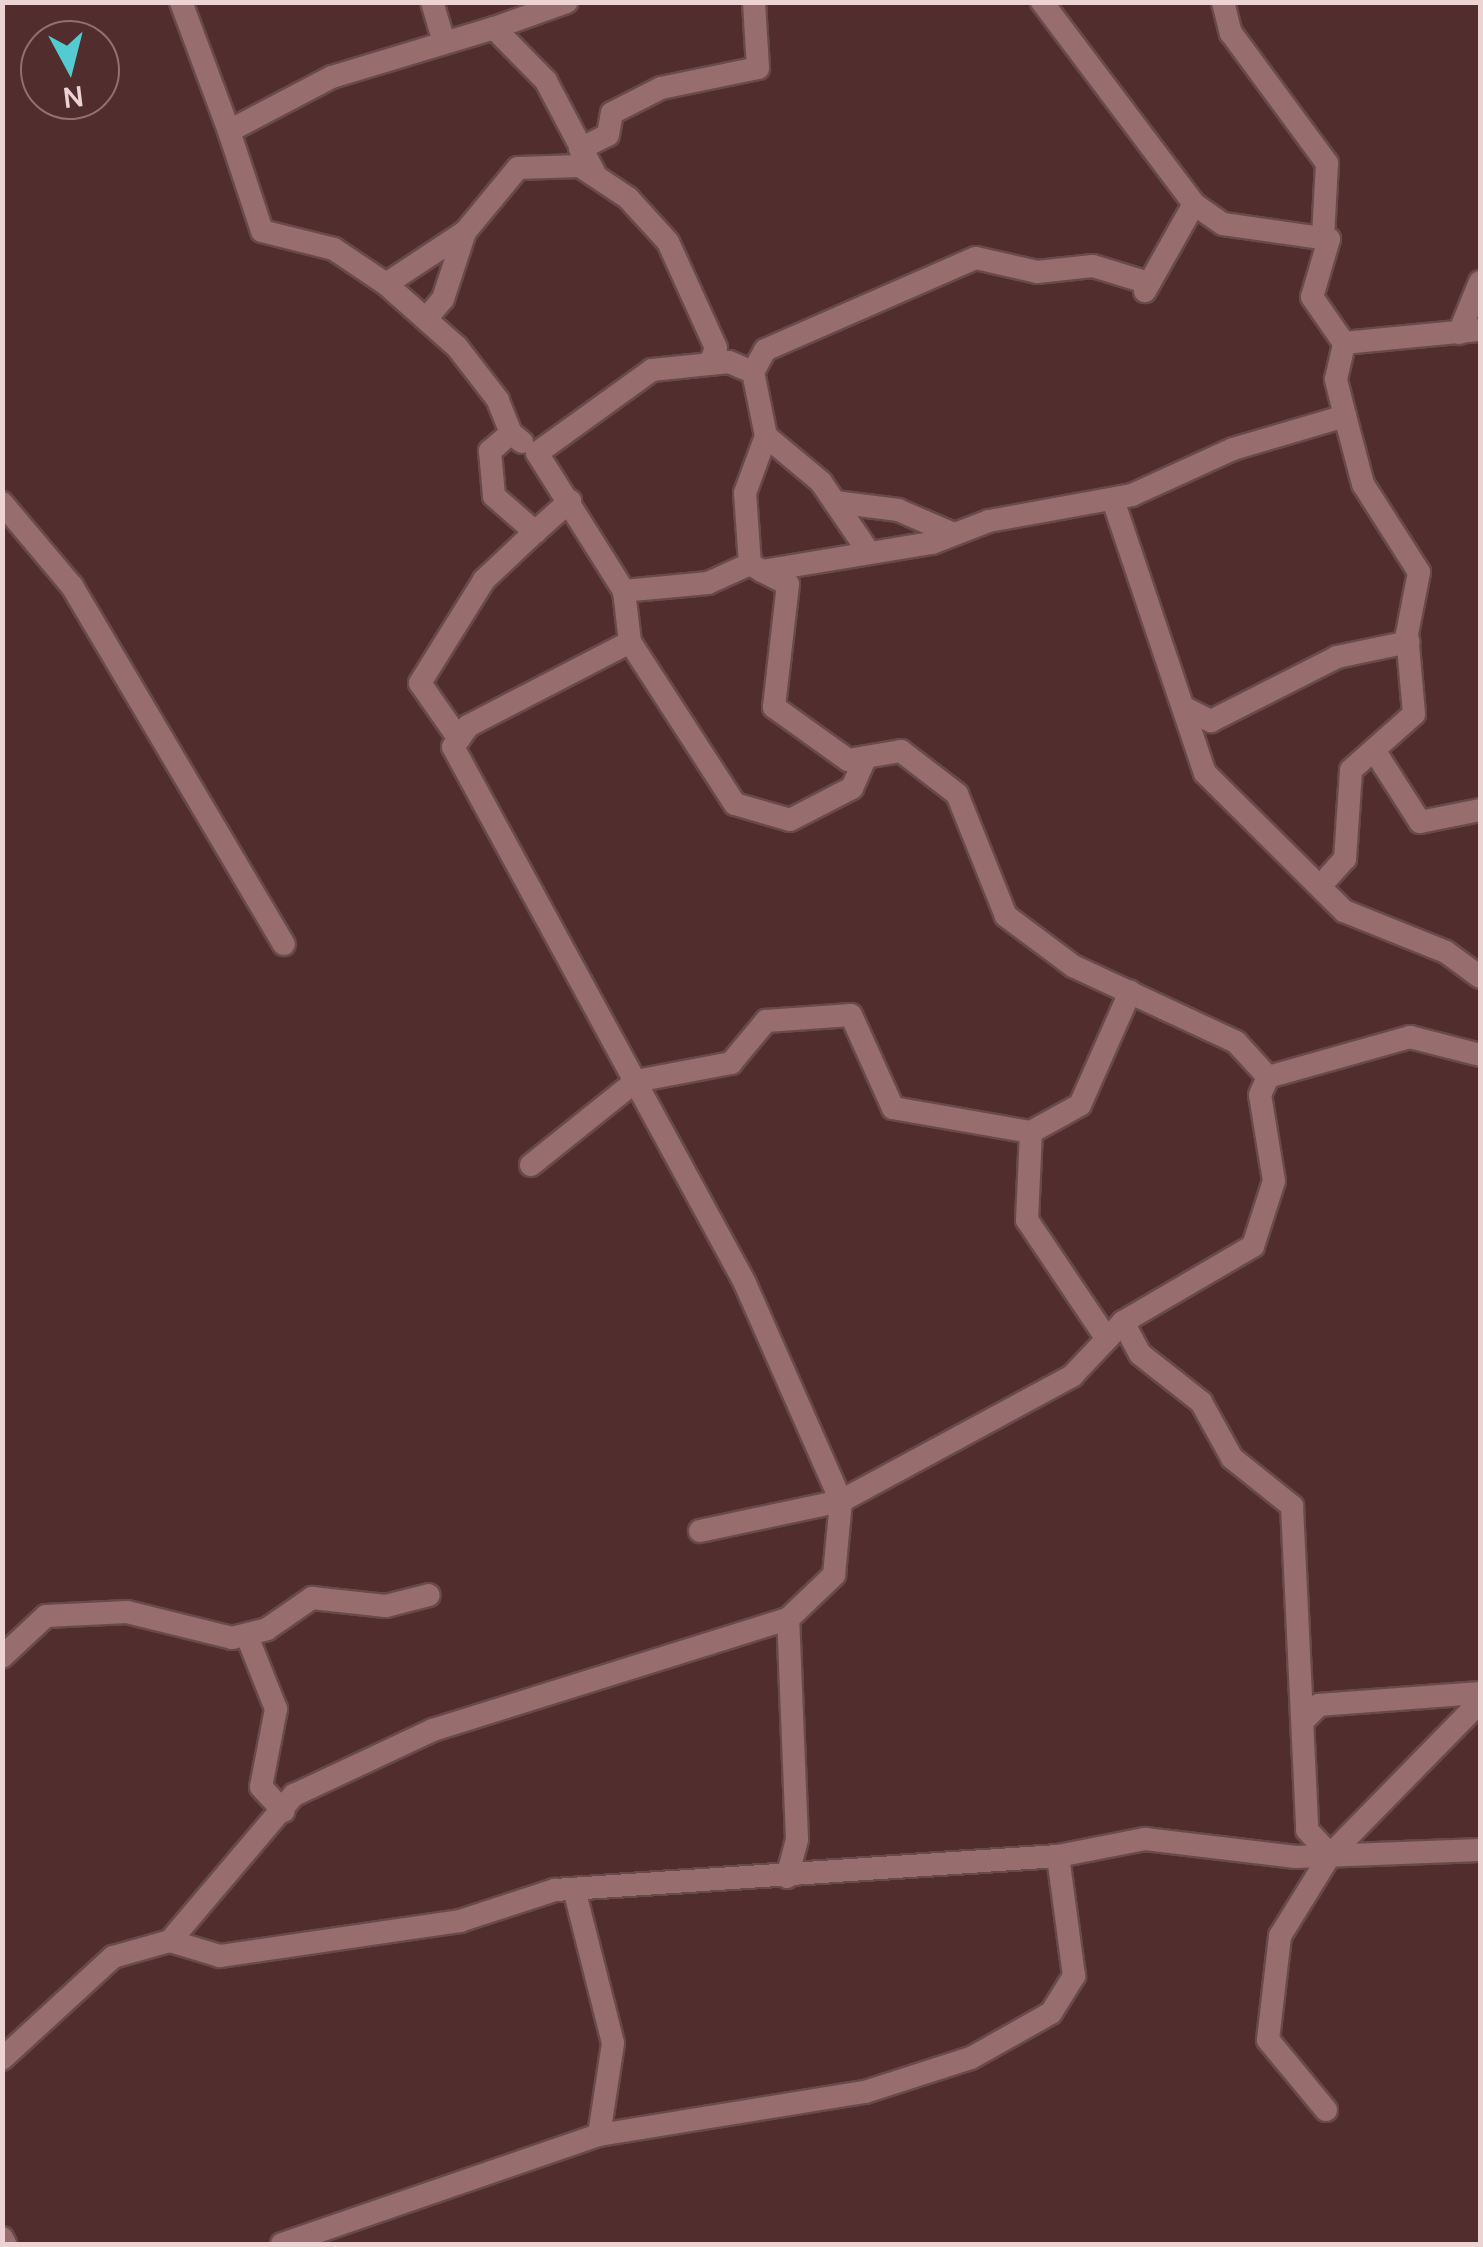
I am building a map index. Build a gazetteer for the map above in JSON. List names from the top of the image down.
{
  "north": "bottom"
}
